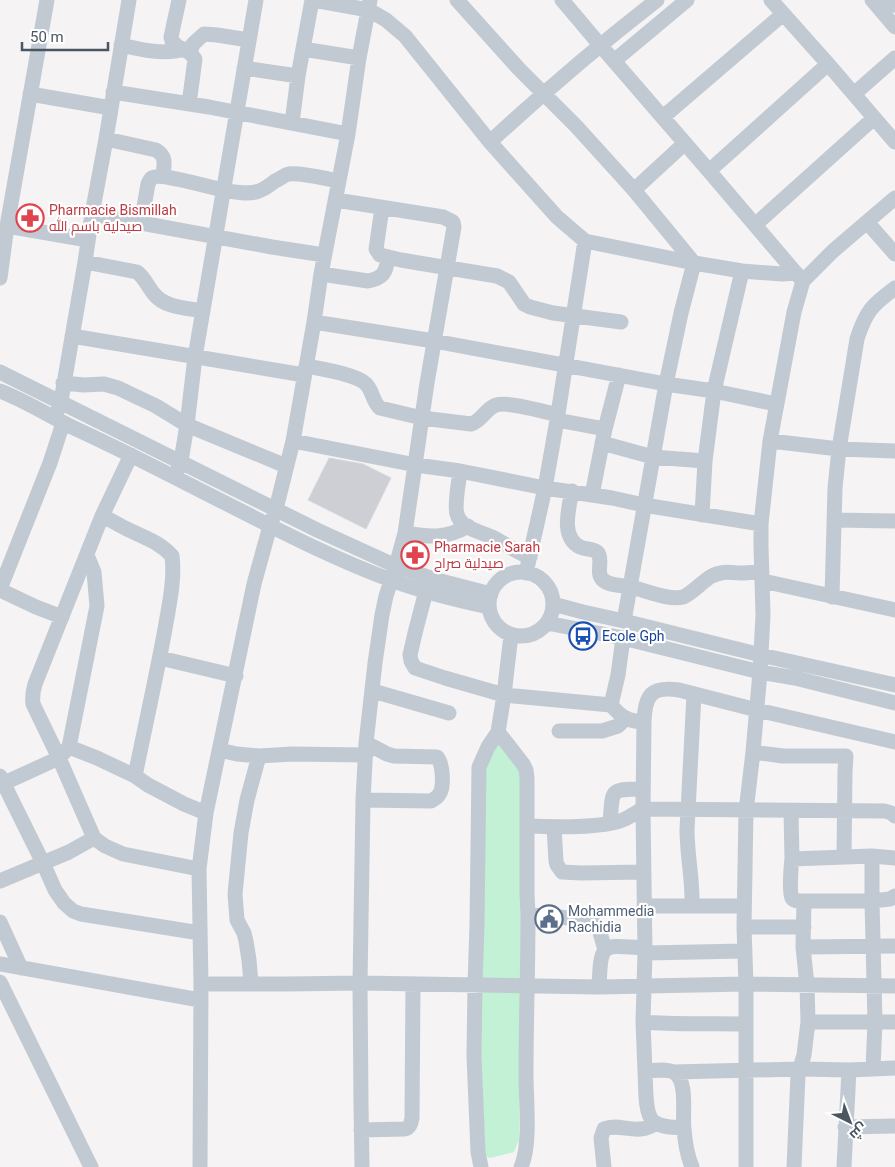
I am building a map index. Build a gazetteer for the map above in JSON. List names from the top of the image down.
{
  "places": {
    "pharmacy": ["Pharmacie Bismillah صيدلية باسم الله", "Pharmacie Sarah صيدلية صراح"],
    "bus stop": ["Ecole Gph"],
    "public building": ["Mohammedia Rachidia"]
  },
  "scale_bar": "50 m",
  "north": "bottom right"
}
